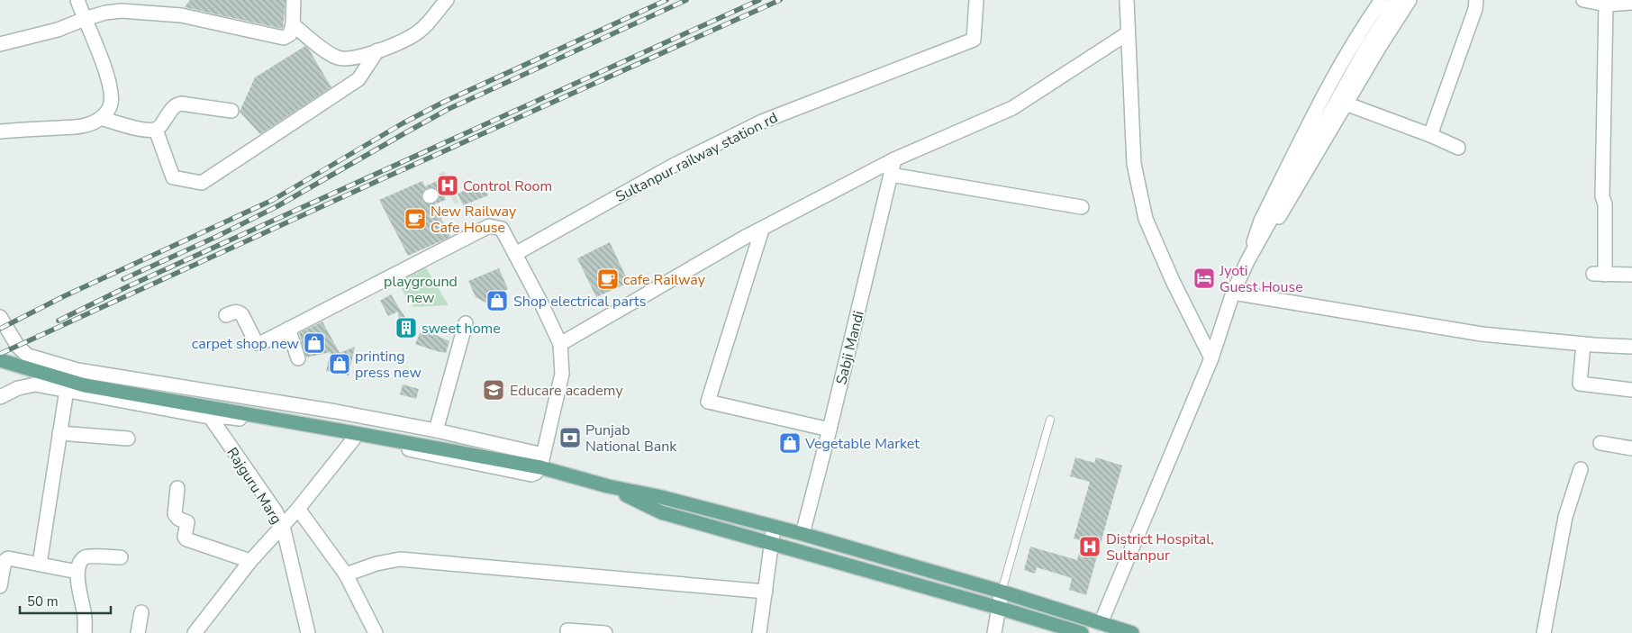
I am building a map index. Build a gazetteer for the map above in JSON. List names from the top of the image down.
{
  "streets": {
    "street": ["Sultanpur railway station rd", "Sabji Mandi", "Rajguru Marg"]
  },
  "parks": ["playground new"],
  "places": {
    "hospital": ["Control Room", "District Hospital, Sultanpur"],
    "cafe": ["New Railway Cafe House", "cafe Railway"],
    "hotel": ["Jyoti Guest House"],
    "shop": [
      "Shop electrical parts",
      "carpet shop new",
      "printing press new",
      "Vegetable Market"
    ],
    "building": ["sweet home"],
    "school or university": ["Educare academy"],
    "bank": ["Punjab National Bank"]
  },
  "scale_bar": "50 m"
}
